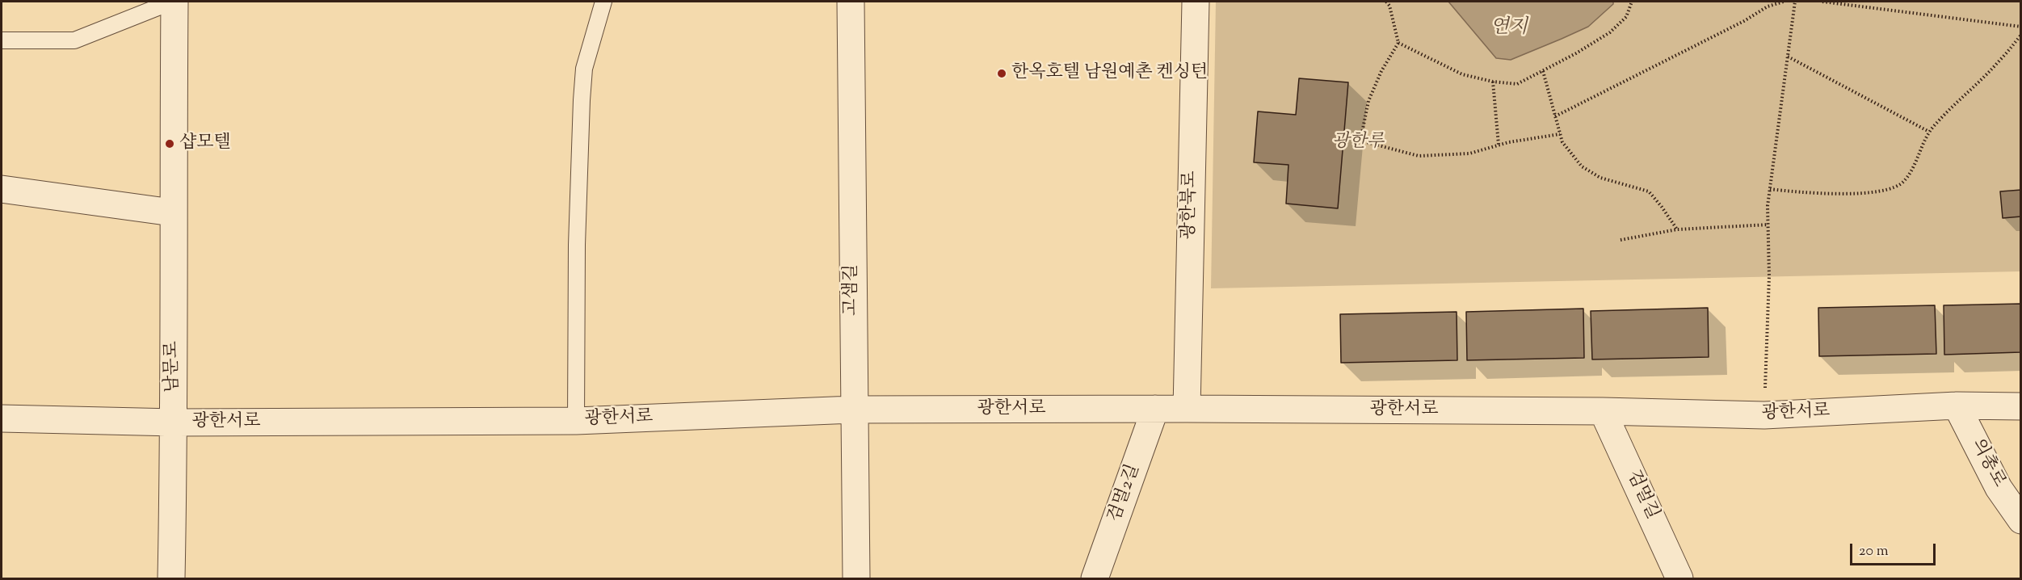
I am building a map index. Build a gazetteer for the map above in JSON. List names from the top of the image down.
{
  "streets": {
    "street": [
      "광한북로",
      "고샘길",
      "남문로",
      "광한서로",
      "의총로",
      "검멀2길",
      "검멀길"
    ]
  },
  "crossings": [
    ["광한북로", "광한서로"],
    ["고샘길", "광한서로"],
    ["남문로", "광한서로"],
    ["광한서로", "의총로"],
    ["광한서로", "검멀2길"],
    ["광한서로", "검멀길"]
  ],
  "water": ["연지"],
  "parks": ["광한루"],
  "places": ["한옥호텔 남원예촌 켄싱턴", "샵모텔"],
  "scale_bar": "20 m"
}
